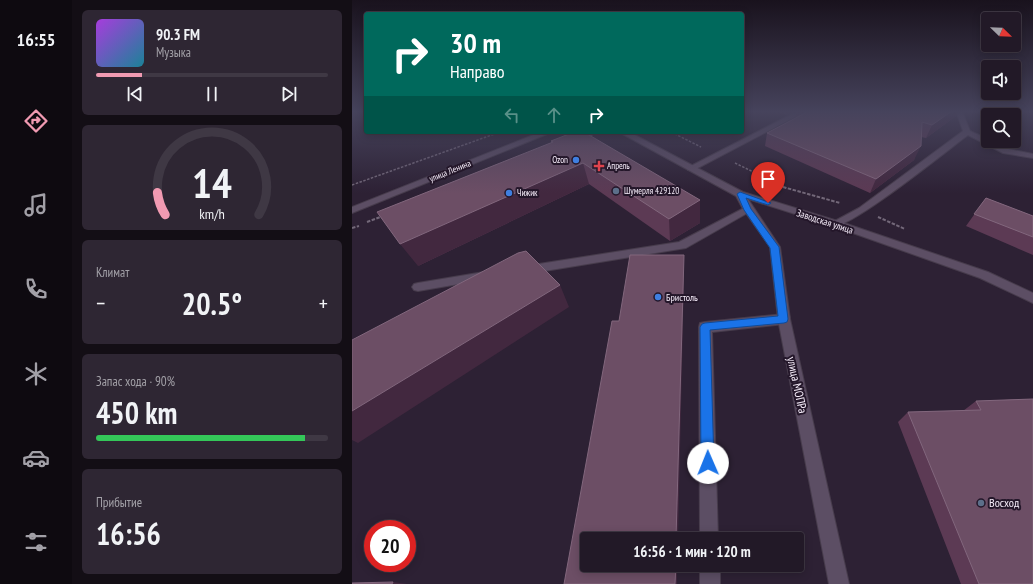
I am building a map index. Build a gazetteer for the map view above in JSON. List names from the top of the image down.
{
  "streets": {
    "street": ["улица Ленина", "Заводская улица", "улица МОПРа"]
  },
  "crossings": [
    ["Заводская улица", "улица МОПРа"]
  ],
  "places": {
    "other": [
      "Ozon",
      "Шумерля 429120",
      "Чижик",
      "Бристоль",
      "Восход"
    ],
    "health": ["Апрель"]
  },
  "north": "bottom right",
  "page": {
    "tabs": "16:55",
    "turn": ["30 m", "Направо"],
    "song": ["90.3 FM", "Музыка"],
    "tile": [
      "Климат",
      ["Запас хода · 90%", "450 km"],
      ["Прибытие", "16:56"]
    ],
    "heat": ["−", "20.5°", "+"],
    "limit": "20",
    "trip": "16:56 · 1 мин · 120 m",
    "gauge": ["14", "km/h"]
  }
}
